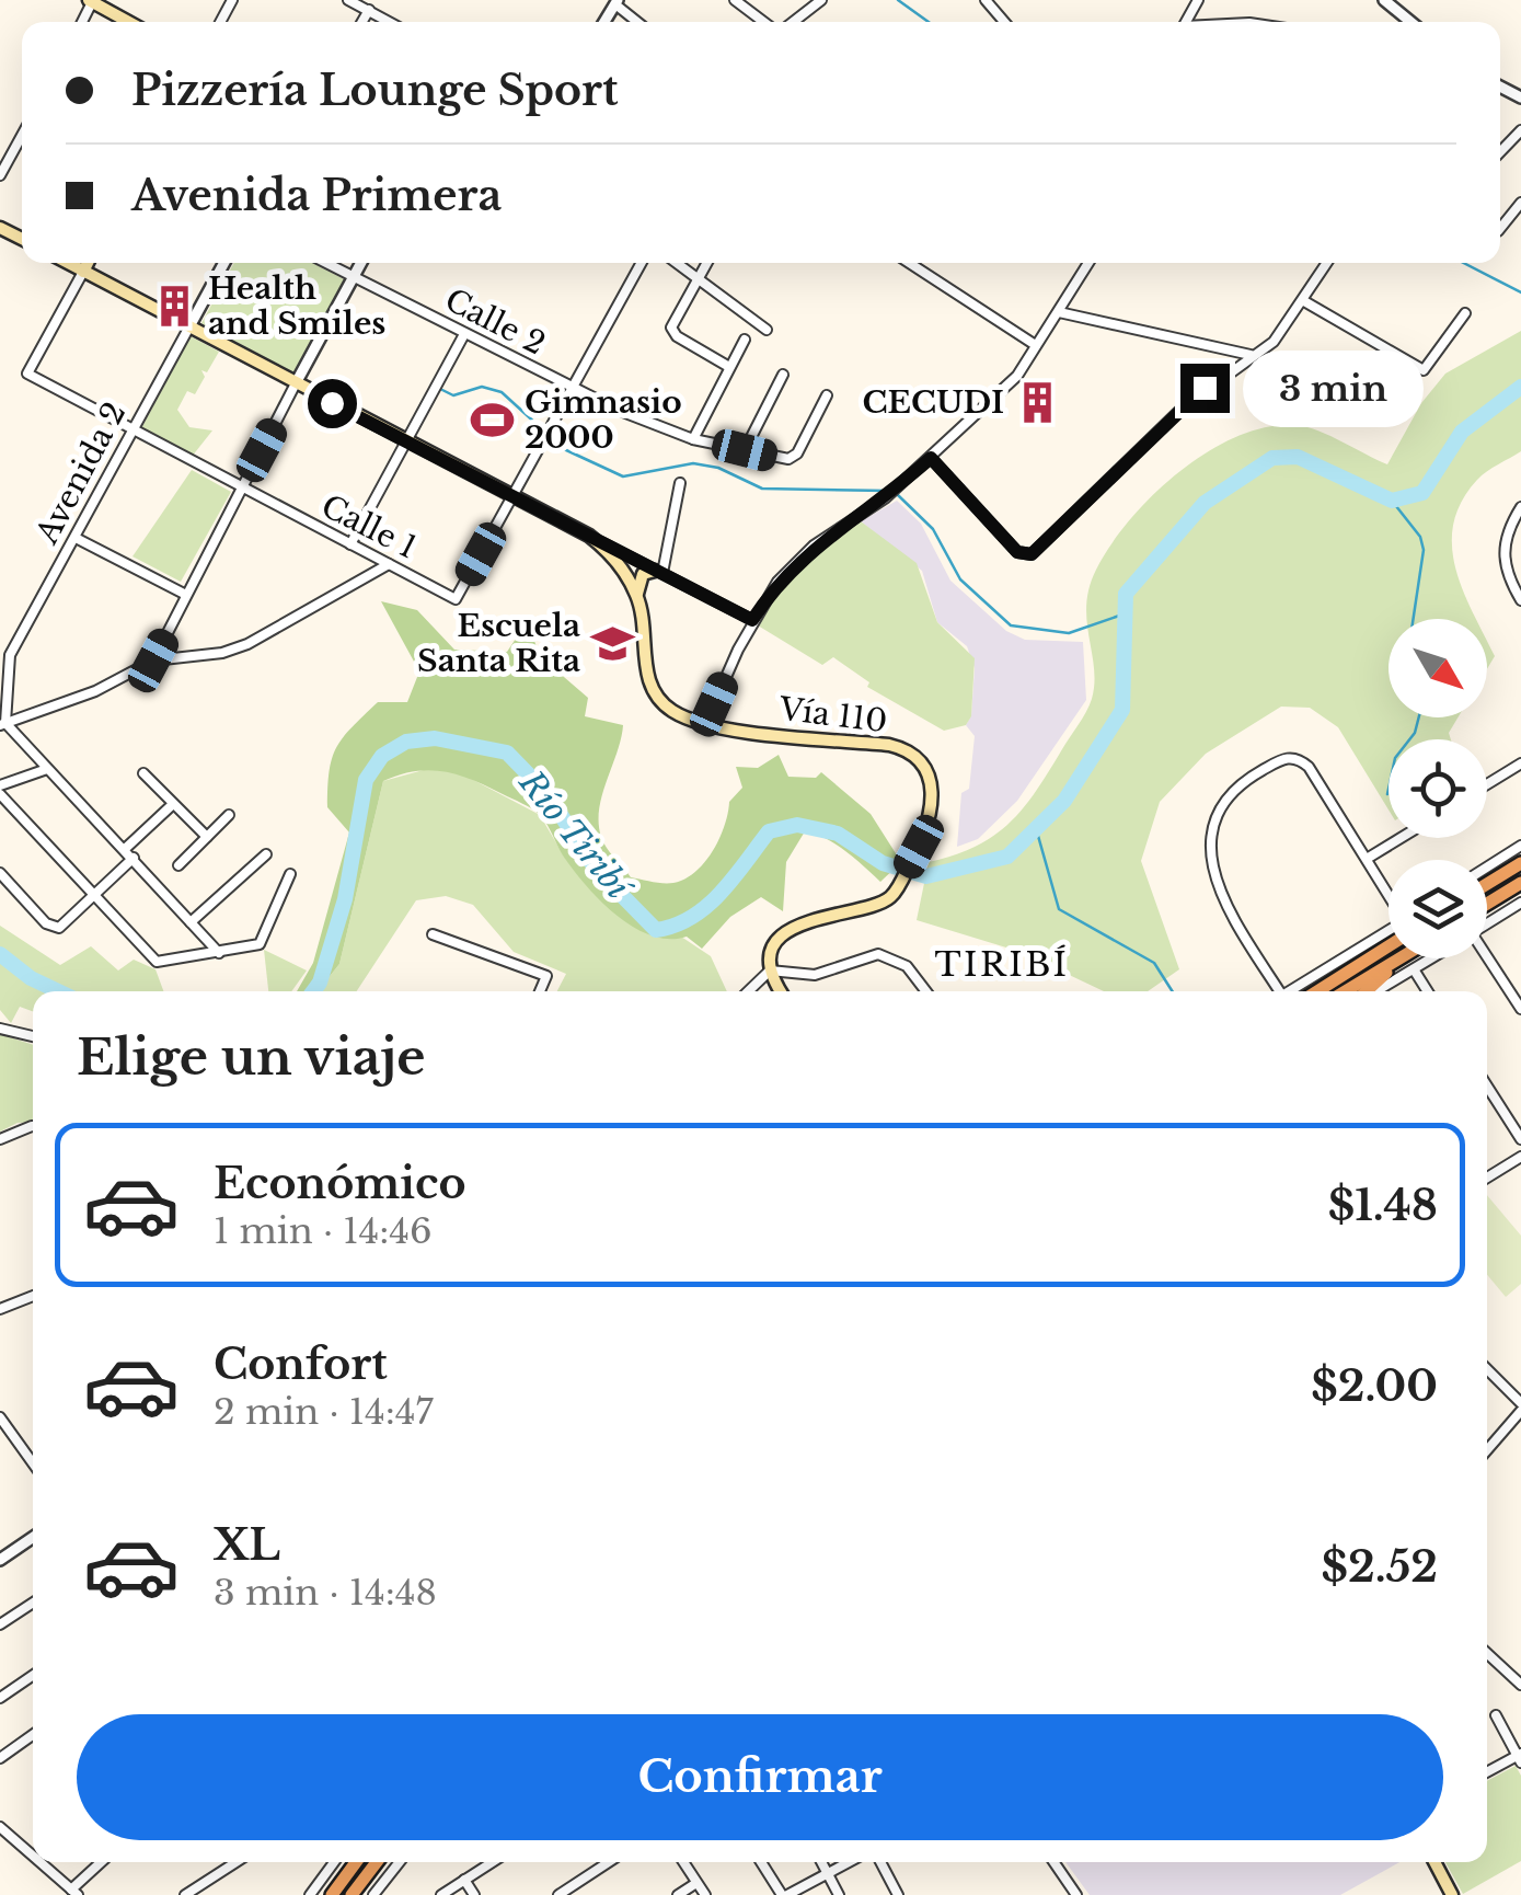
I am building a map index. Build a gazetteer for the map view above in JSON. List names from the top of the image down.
{
  "streets": {
    "main road": ["Vía 110"],
    "street": ["Calle 2", "Avenida 2", "Calle 1"]
  },
  "crossings": [
    ["Avenida 2", "Calle 1"]
  ],
  "districts": ["TIRIBÍ"],
  "water": ["Río Tiribí"],
  "places": {
    "building": ["Health and Smiles", "CECUDI"],
    "sports": ["Gimnasio 2000"],
    "school or university": ["Escuela Santa Rita"]
  },
  "north": "bottom right",
  "page": {
    "banner": ["Pizzería Lounge Sport", "Avenida Primera"],
    "bubble": "3 min",
    "heading": "Elige un viaje",
    "list": [
      {
        "name": "Económico",
        "note": "1 min · 14:46",
        "value": "$1.48"
      },
      {
        "name": "Confort",
        "note": "2 min · 14:47",
        "value": "$2.00"
      },
      {
        "name": "XL",
        "note": "3 min · 14:48",
        "value": "$2.52"
      }
    ],
    "buttons": "Confirmar"
  }
}
